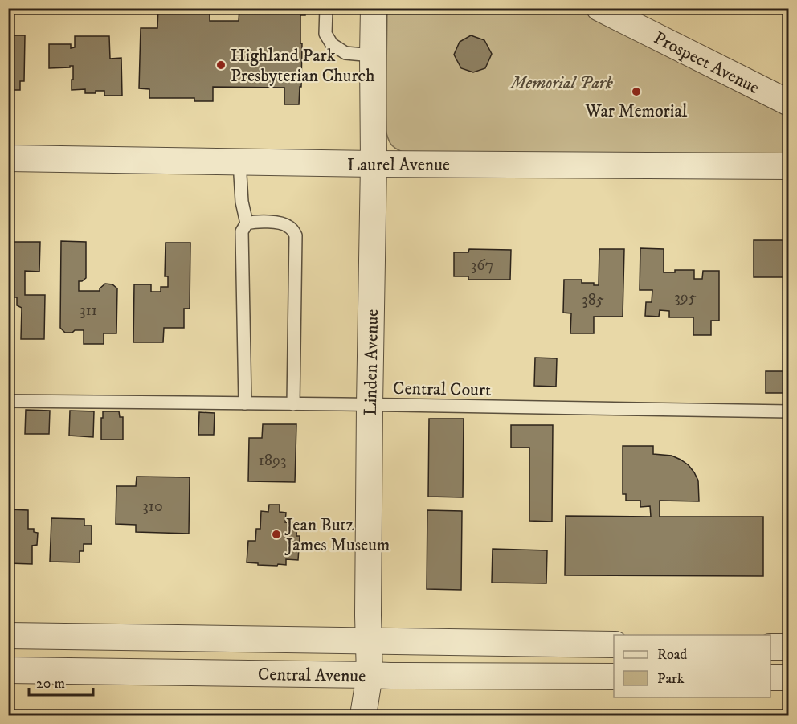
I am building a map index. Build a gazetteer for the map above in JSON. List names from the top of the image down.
{
  "streets": {
    "street": [
      "Prospect Avenue",
      "Laurel Avenue",
      "Linden Avenue",
      "Central Avenue"
    ],
    "lane": ["Central Court"]
  },
  "crossings": [
    ["Laurel Avenue", "Linden Avenue"],
    ["Linden Avenue", "Central Court"],
    ["Linden Avenue", "Central Avenue"]
  ],
  "parks": ["Memorial Park"],
  "places": ["Highland Park Presbyterian Church", "War Memorial", "Jean Butz James Museum"],
  "house_numbers": [
    "367",
    "395",
    "385",
    "311",
    "1893",
    "310"
  ],
  "legend": ["Road", "Park"],
  "scale_bar": "20 m"
}
